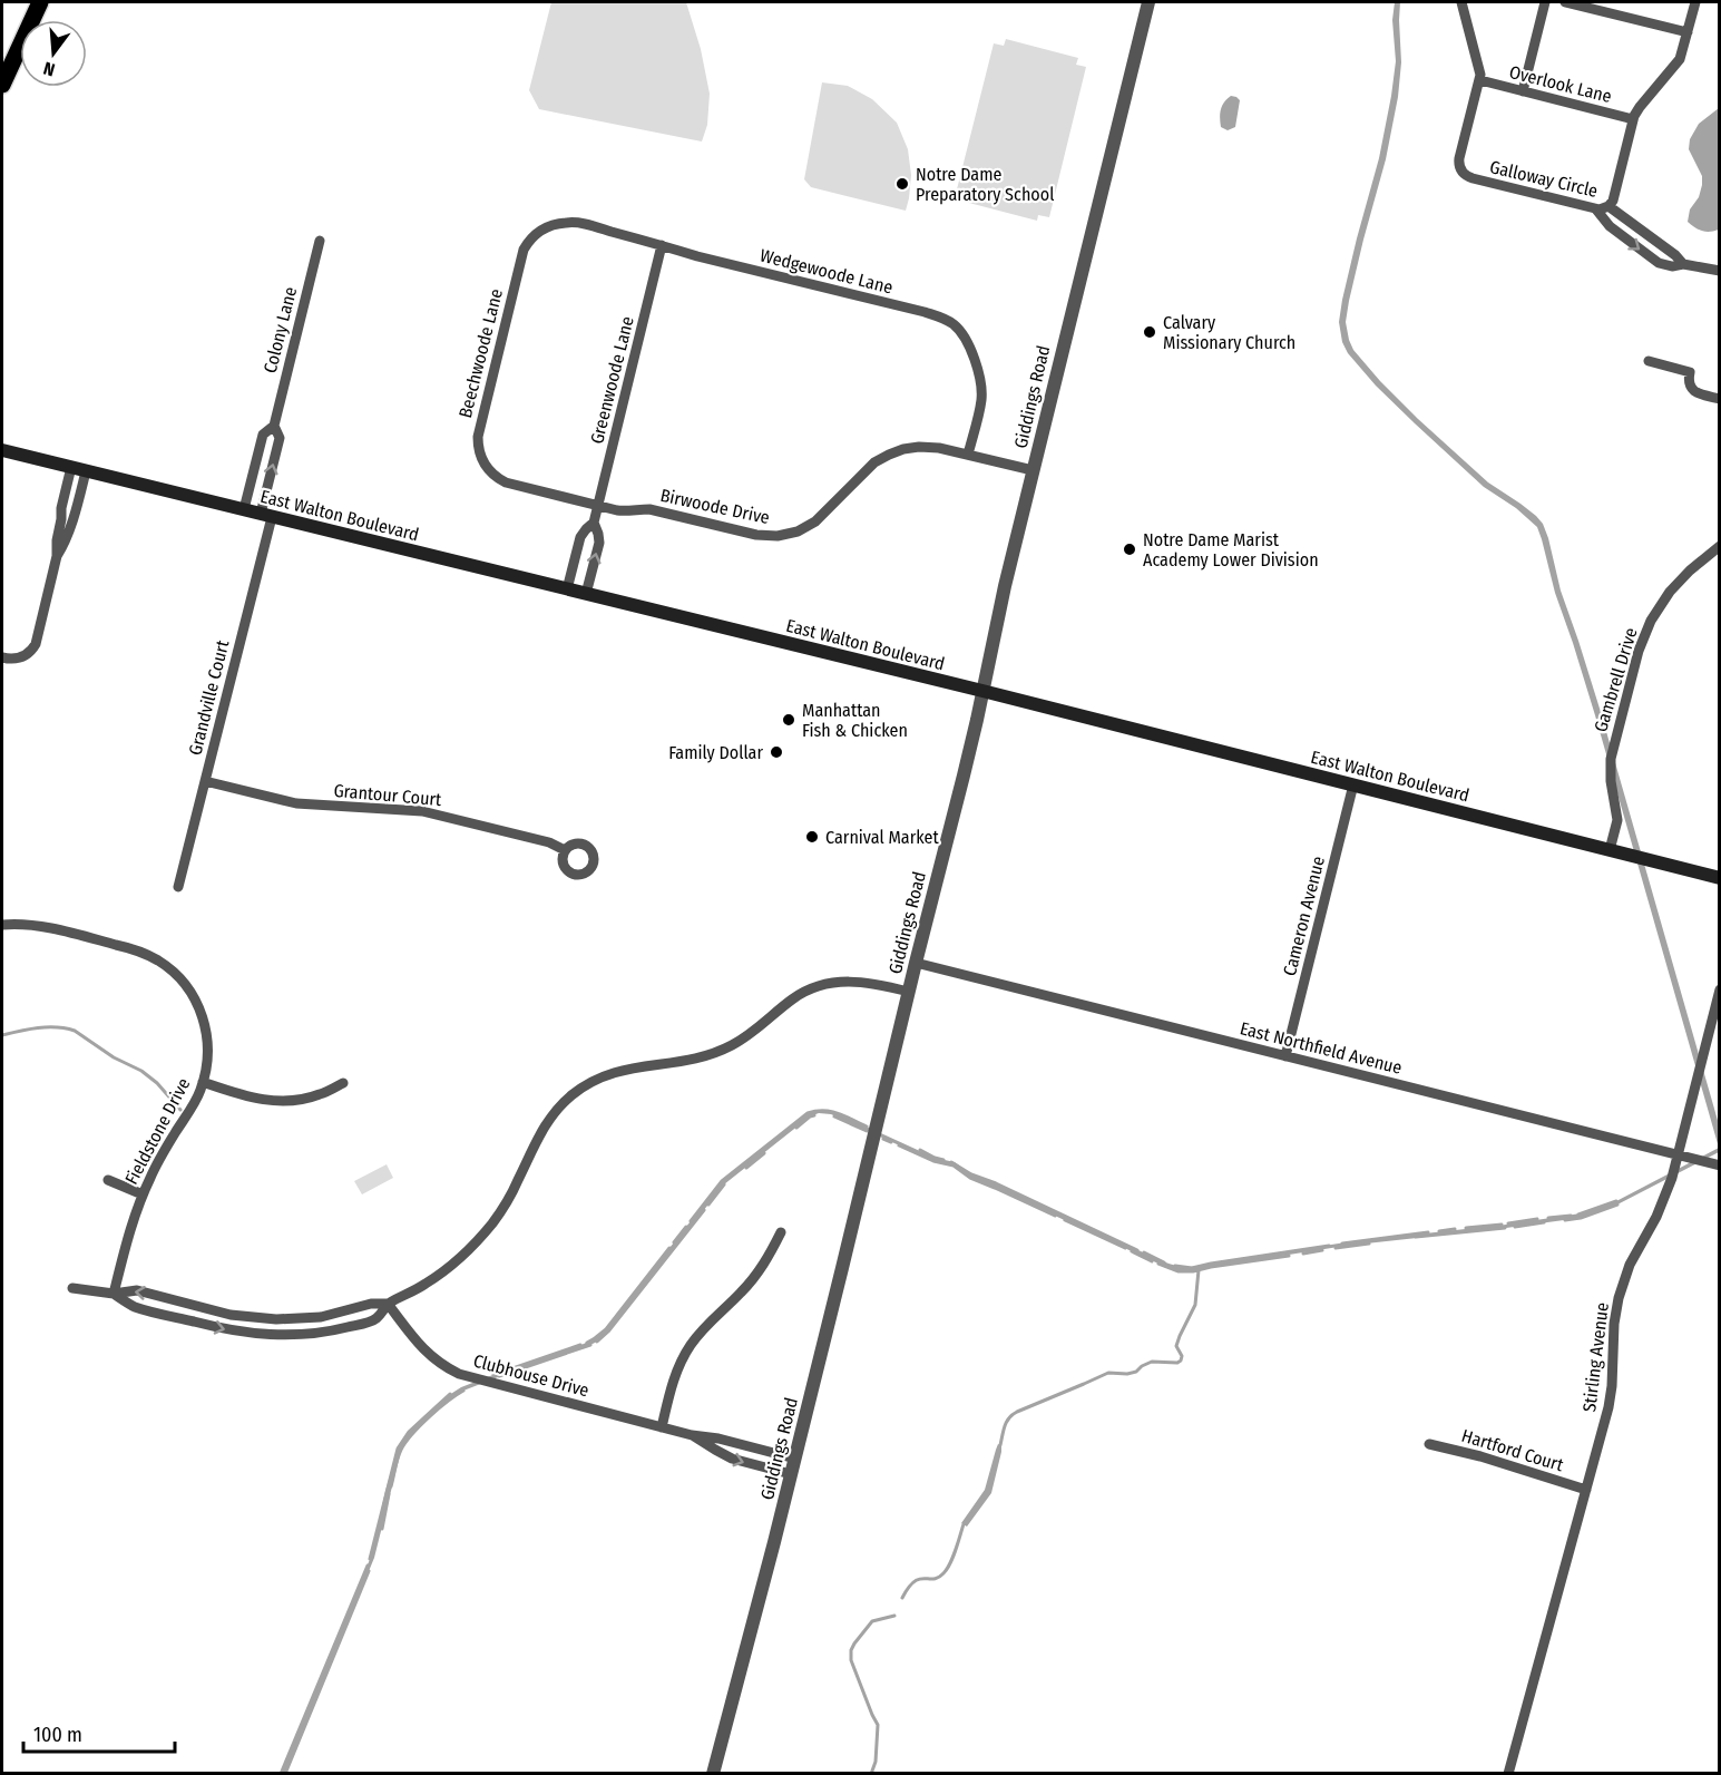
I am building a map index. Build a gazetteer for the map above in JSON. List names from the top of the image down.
{
  "streets": {
    "main road": ["East Walton Boulevard"],
    "street": [
      "Overlook Lane",
      "Galloway Circle",
      "Wedgewoode Lane",
      "Colony Lane",
      "Beechwoode Lane",
      "Greenwoode Lane",
      "Giddings Road",
      "Birwoode Drive",
      "Gambrell Drive",
      "Grandville Court",
      "Grantour Court",
      "Cameron Avenue",
      "East Northfield Avenue",
      "Fieldstone Drive",
      "Stirling Avenue",
      "Clubhouse Drive",
      "Hartford Court"
    ]
  },
  "crossings": [
    ["Overlook Lane", "Galloway Circle"],
    ["Wedgewoode Lane", "Beechwoode Lane"],
    ["Wedgewoode Lane", "Greenwoode Lane"],
    ["Wedgewoode Lane", "Birwoode Drive"],
    ["Colony Lane", "East Walton Boulevard"],
    ["Colony Lane", "Grandville Court"],
    ["Beechwoode Lane", "Greenwoode Lane"],
    ["Beechwoode Lane", "Birwoode Drive"],
    ["Greenwoode Lane", "Birwoode Drive"],
    ["Greenwoode Lane", "East Walton Boulevard"],
    ["Giddings Road", "Birwoode Drive"],
    ["Giddings Road", "East Walton Boulevard"],
    ["Giddings Road", "East Northfield Avenue"],
    ["Giddings Road", "Clubhouse Drive"],
    ["East Walton Boulevard", "Gambrell Drive"],
    ["East Walton Boulevard", "Grandville Court"],
    ["East Walton Boulevard", "Cameron Avenue"],
    ["Grandville Court", "Grantour Court"],
    ["Cameron Avenue", "East Northfield Avenue"],
    ["East Northfield Avenue", "Stirling Avenue"],
    ["Stirling Avenue", "Hartford Court"]
  ],
  "places": [
    "Notre Dame Preparatory School",
    "Calvary Missionary Church",
    "Notre Dame Marist Academy Lower Division",
    "Manhattan Fish & Chicken",
    "Family Dollar",
    "Carnival Market"
  ],
  "scale_bar": "100 m",
  "north": "bottom"
}
